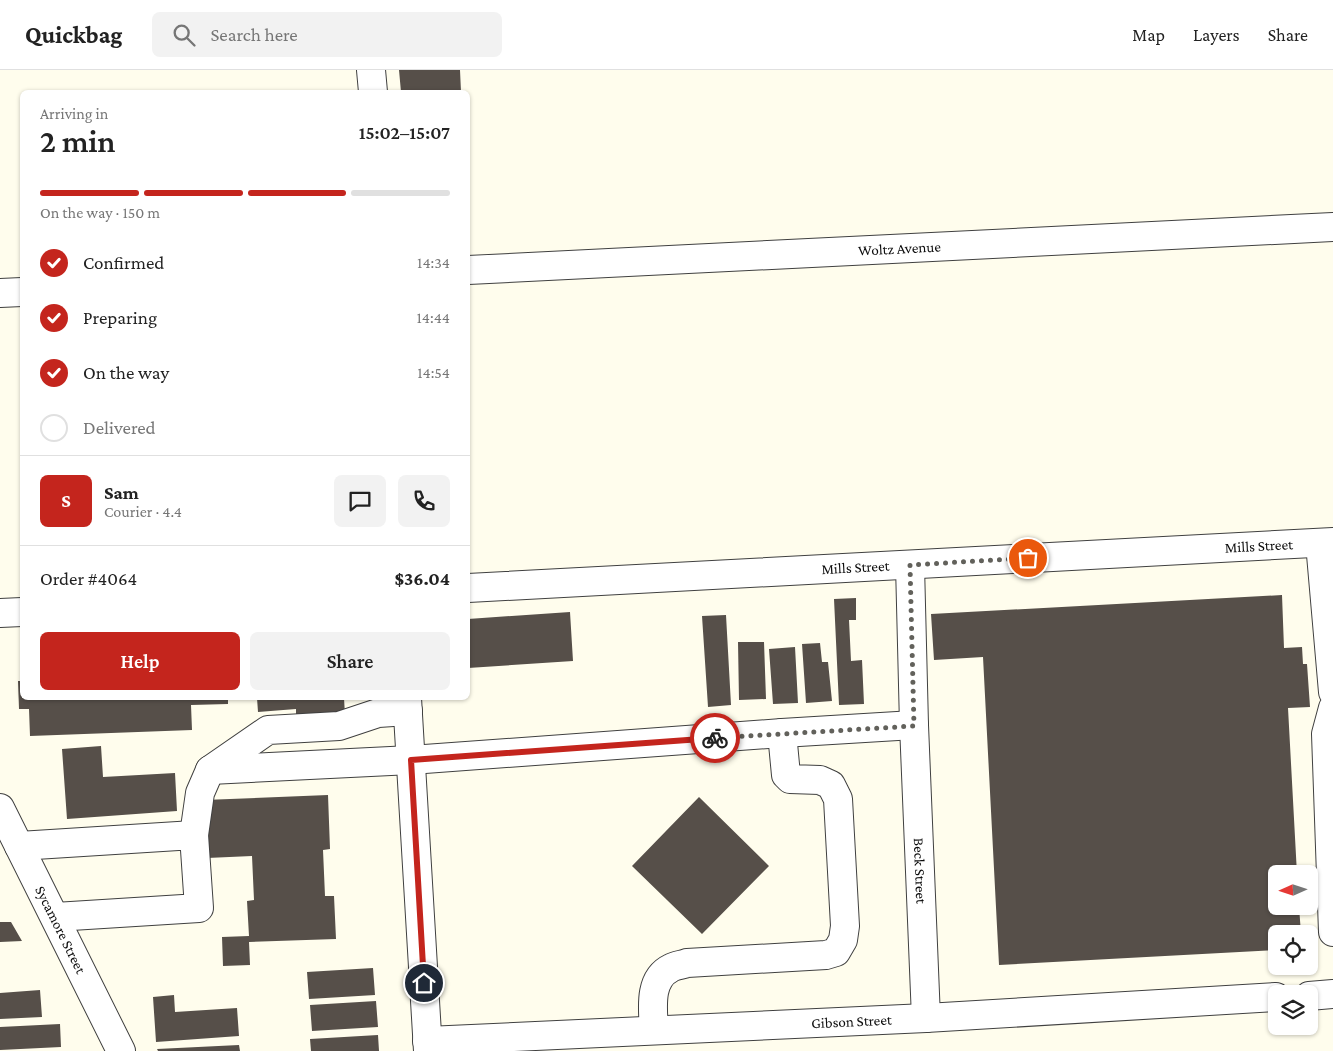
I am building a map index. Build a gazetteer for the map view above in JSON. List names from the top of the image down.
{
  "streets": {
    "street": [
      "Woltz Avenue",
      "Mills Street",
      "Beck Street",
      "Sycamore Street",
      "Gibson Street"
    ]
  },
  "crossings": [
    ["Mills Street", "Beck Street"],
    ["Beck Street", "Gibson Street"]
  ],
  "north": "left",
  "page": {
    "header": "Quickbag",
    "search": "Search here",
    "nav": ["Map", "Layers", "Share"],
    "heading": ["2 min", "Arriving in", "15:02–15:07"],
    "panel": [
      "Sam",
      "Courier · 4.4",
      "Order #4064",
      "$36.04"
    ],
    "bar": "On the way · 150 m",
    "list": [
      ["Confirmed", "14:34"],
      ["Preparing", "14:44"],
      ["On the way", "14:54"],
      "Delivered"
    ],
    "round": "S",
    "buttons": ["Help", "Share"]
  }
}
